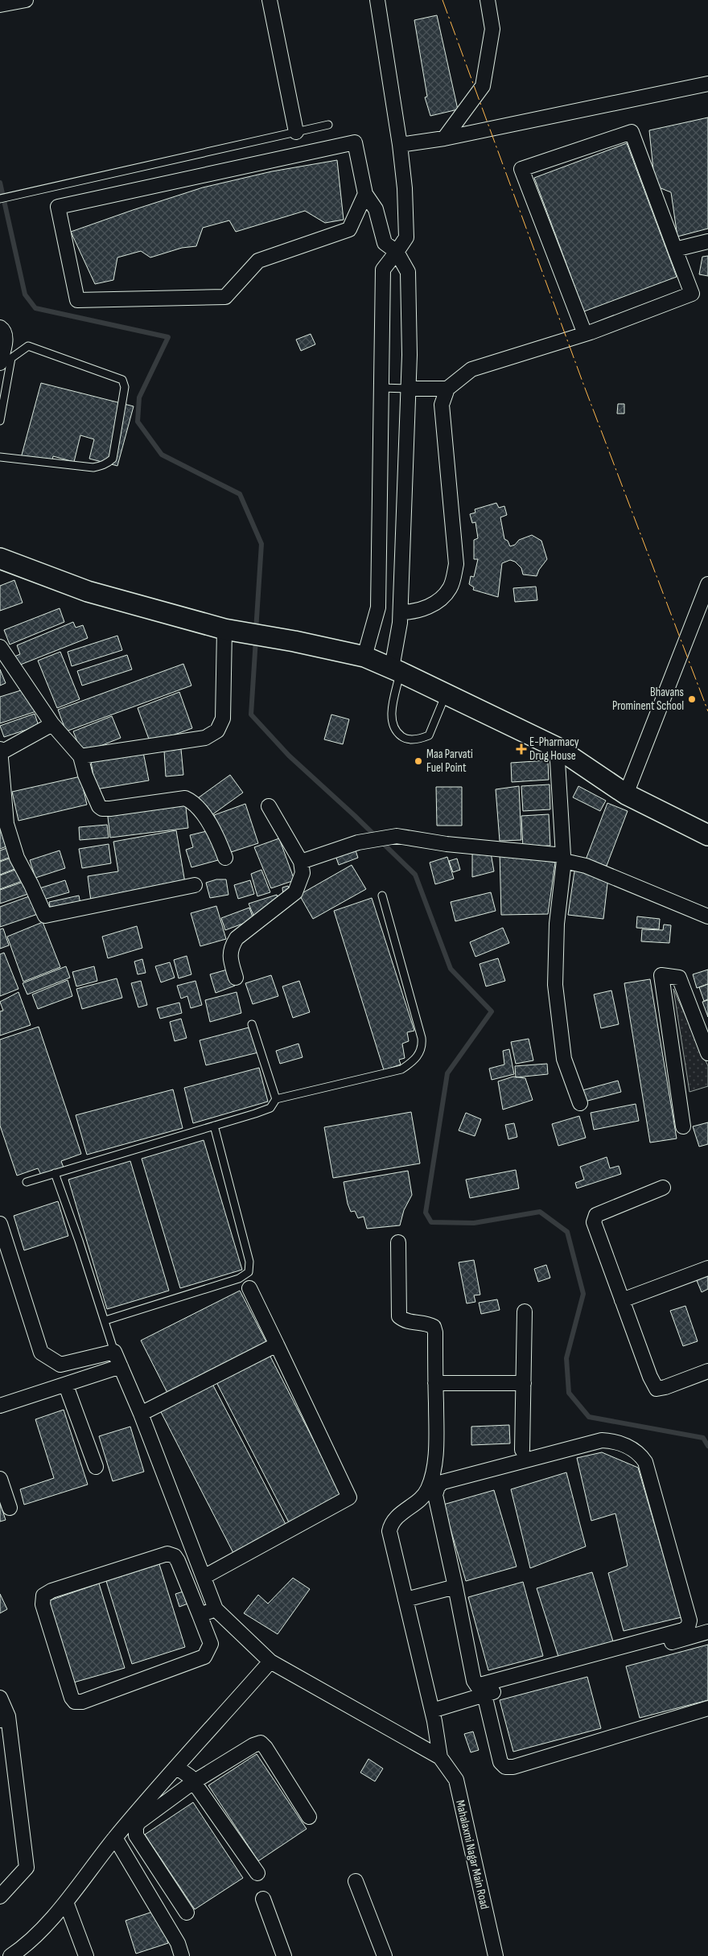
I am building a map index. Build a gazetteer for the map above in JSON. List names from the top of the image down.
{
  "streets": {
    "street": ["Mahalaxmi Nagar Main Road"]
  },
  "places": {
    "other": ["Bhavans Prominent School", "Maa Parvati Fuel Point"],
    "health": ["E-Pharmacy Drug House"]
  }
}
